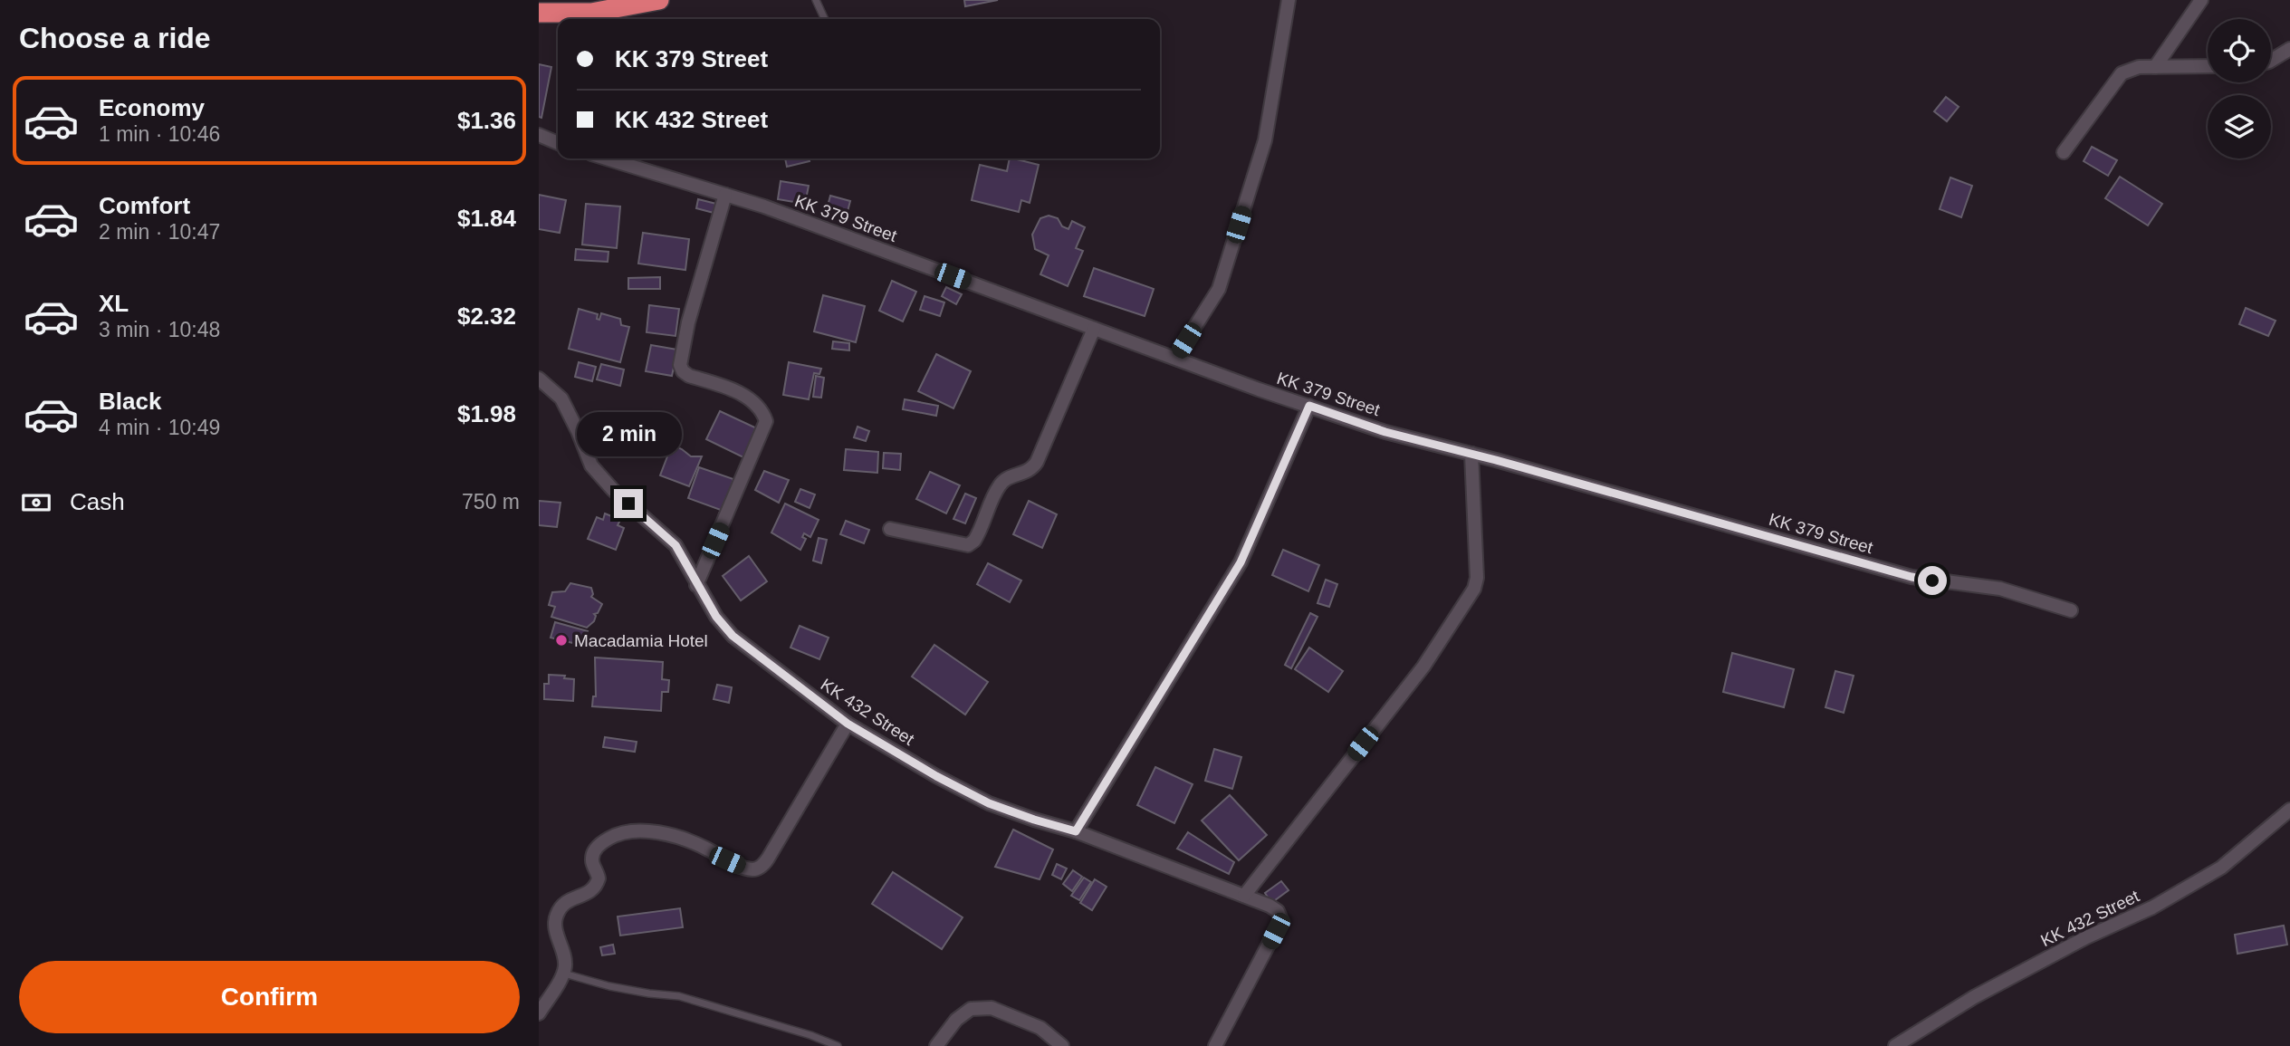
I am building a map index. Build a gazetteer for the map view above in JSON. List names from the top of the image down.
{
  "streets": {
    "street": ["KK 379 Street", "KK 432 Street"]
  },
  "places": ["Macadamia Hotel"],
  "page": {
    "heading": "Choose a ride",
    "banner": ["KK 379 Street", "KK 432 Street"],
    "list": [
      {
        "name": "Economy",
        "note": "1 min · 10:46",
        "value": "$1.36"
      },
      {
        "name": "Comfort",
        "note": "2 min · 10:47",
        "value": "$1.84"
      },
      {
        "name": "XL",
        "note": "3 min · 10:48",
        "value": "$2.32"
      },
      {
        "name": "Black",
        "note": "4 min · 10:49",
        "value": "$1.98"
      }
    ],
    "bubble": "2 min",
    "pay": ["Cash", "750 m"],
    "buttons": "Confirm"
  }
}
